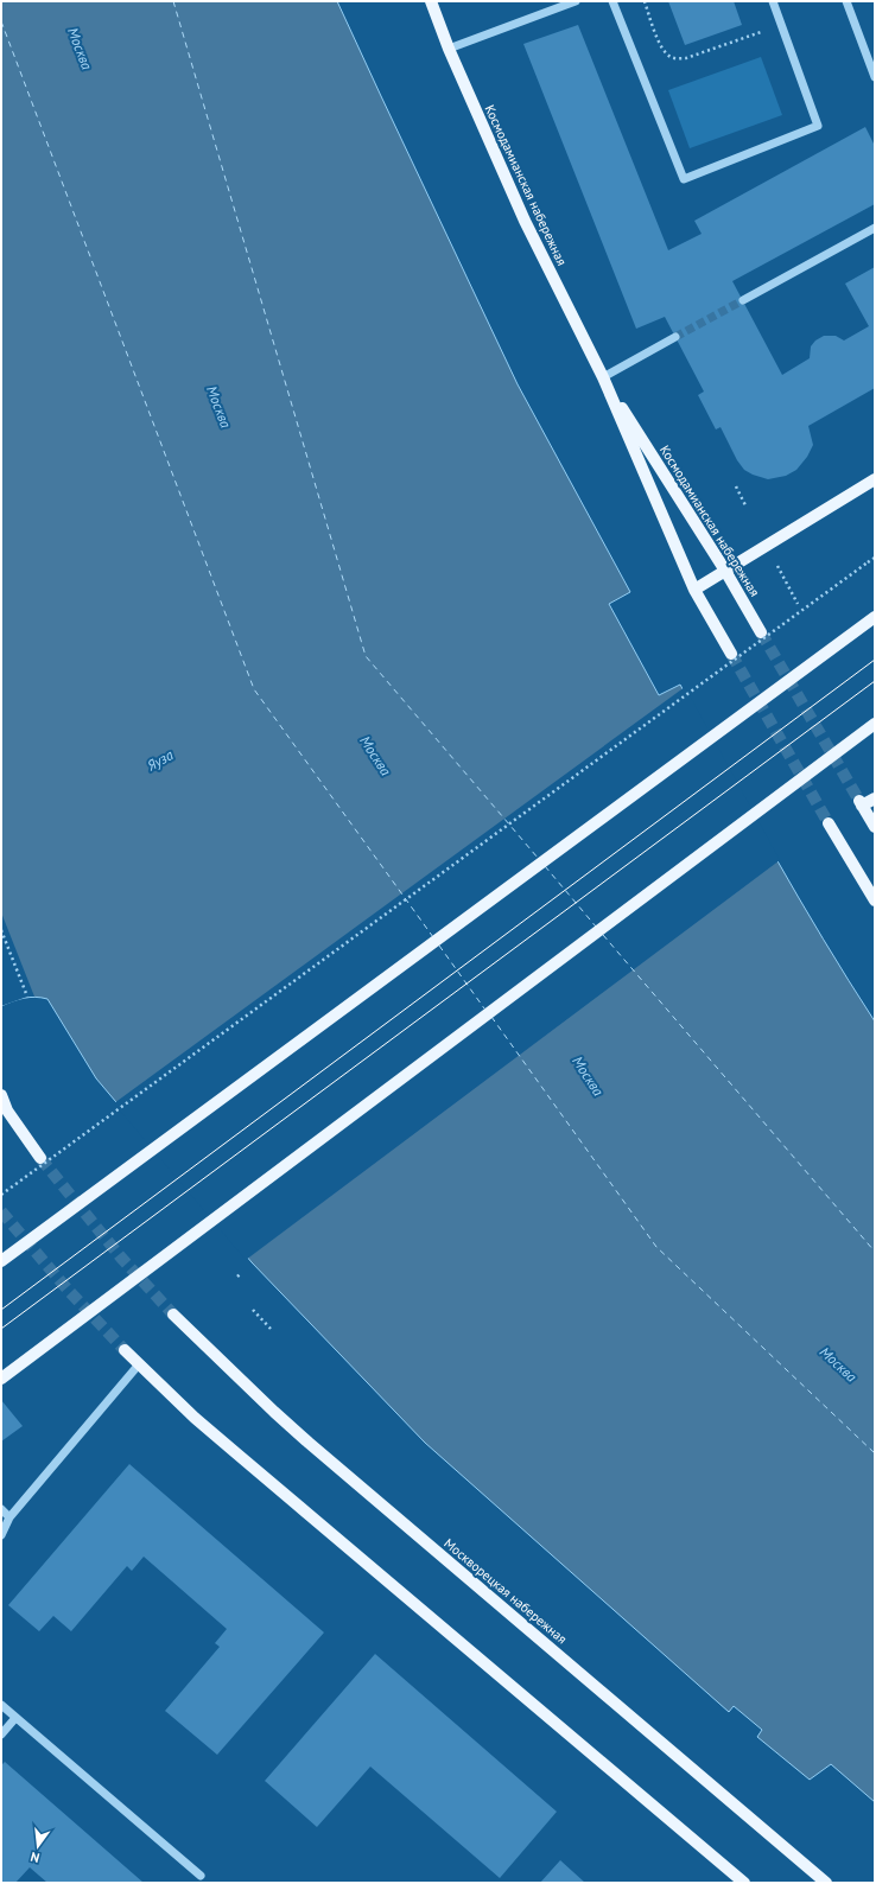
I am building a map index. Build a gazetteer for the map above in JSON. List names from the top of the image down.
{
  "streets": {
    "main road": ["Космодамианская набережная", "Москворецкая набережная"]
  },
  "water": ["Москва", "Яуза"],
  "north": "bottom"
}
